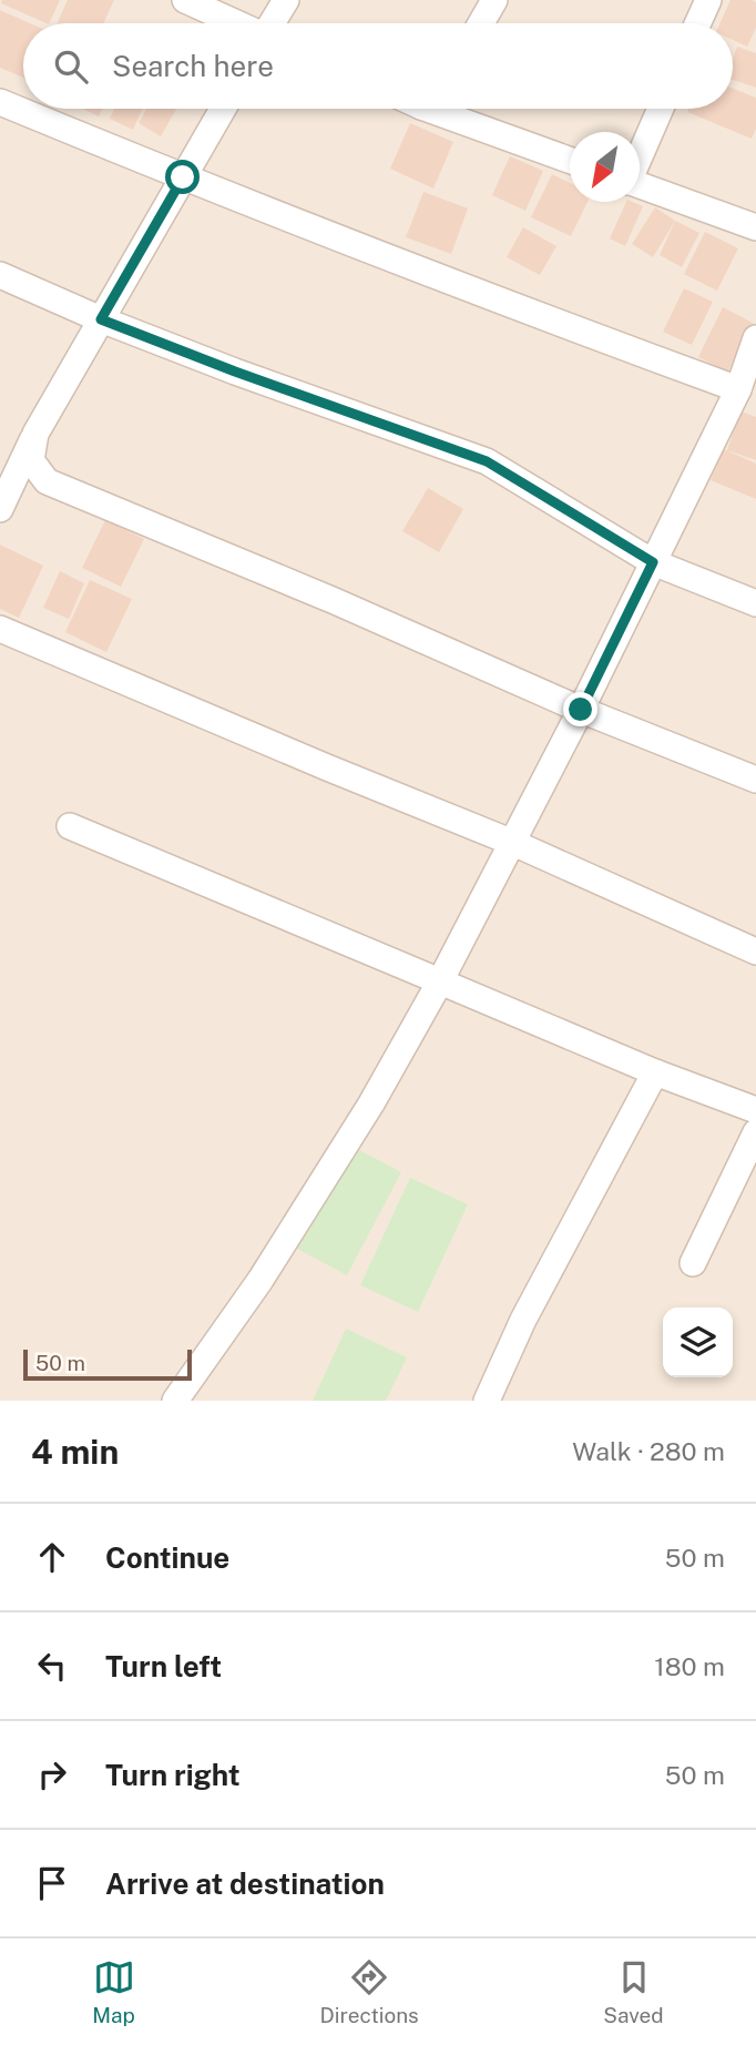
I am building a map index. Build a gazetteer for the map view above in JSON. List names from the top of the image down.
{
  "scale_bar": "50 m",
  "north": "bottom left",
  "page": {
    "search": "Search here",
    "scale": "50 m",
    "heading": ["4 min", "Walk · 280 m"],
    "list": [
      ["Continue", "50 m"],
      ["Turn left", "180 m"],
      ["Turn right", "50 m"],
      "Arrive at destination"
    ],
    "nav": ["Map", "Directions", "Saved"]
  }
}
